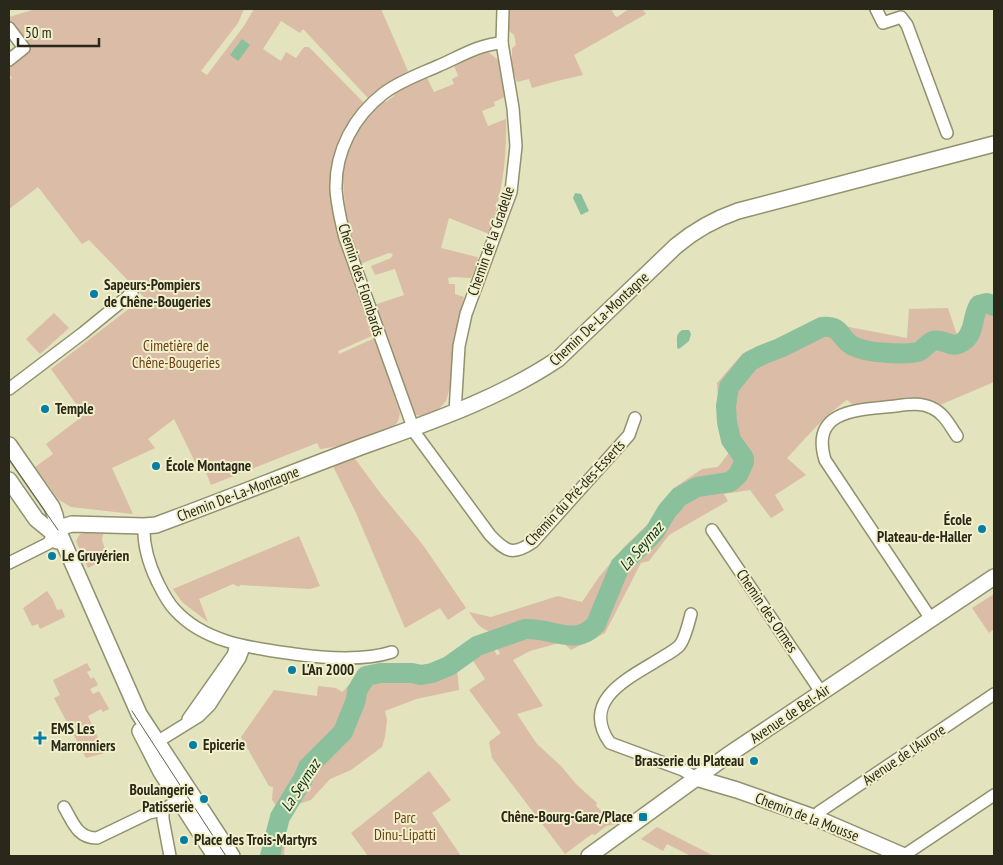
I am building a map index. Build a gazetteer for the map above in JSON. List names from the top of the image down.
{
  "streets": {
    "street": [
      "Chemin de la Gradelle",
      "Chemin des Flombards",
      "Chemin De-La-Montagne",
      "Chemin du Pré-des-Esserts",
      "Chemin des Ormes",
      "Avenue de Bel-Air",
      "Avenue de l'Aurore",
      "Chemin de la Mousse"
    ]
  },
  "crossings": [
    ["Chemin de la Gradelle", "Chemin des Flombards"],
    ["Chemin de la Gradelle", "Chemin De-La-Montagne"],
    ["Chemin des Flombards", "Chemin De-La-Montagne"],
    ["Chemin des Flombards", "Chemin du Pré-des-Esserts"],
    ["Chemin De-La-Montagne", "Chemin du Pré-des-Esserts"],
    ["Chemin des Ormes", "Avenue de Bel-Air"],
    ["Avenue de Bel-Air", "Chemin de la Mousse"],
    ["Avenue de l'Aurore", "Chemin de la Mousse"]
  ],
  "water": ["La Seymaz"],
  "parks": ["Cimetière de Chêne-Bougeries", "Parc Dinu-Lipatti"],
  "places": {
    "other": [
      "Sapeurs-Pompiers de Chêne-Bougeries",
      "Temple",
      "École Montagne",
      "École Plateau-de-Haller",
      "Le Gruyérien",
      "L'An 2000",
      "Epicerie",
      "Brasserie du Plateau",
      "Boulangerie Patisserie",
      "Place des Trois-Martyrs"
    ],
    "health": ["EMS Les Marronniers"],
    "transit": ["Chêne-Bourg-Gare/Place"]
  },
  "scale_bar": "50 m"
}
